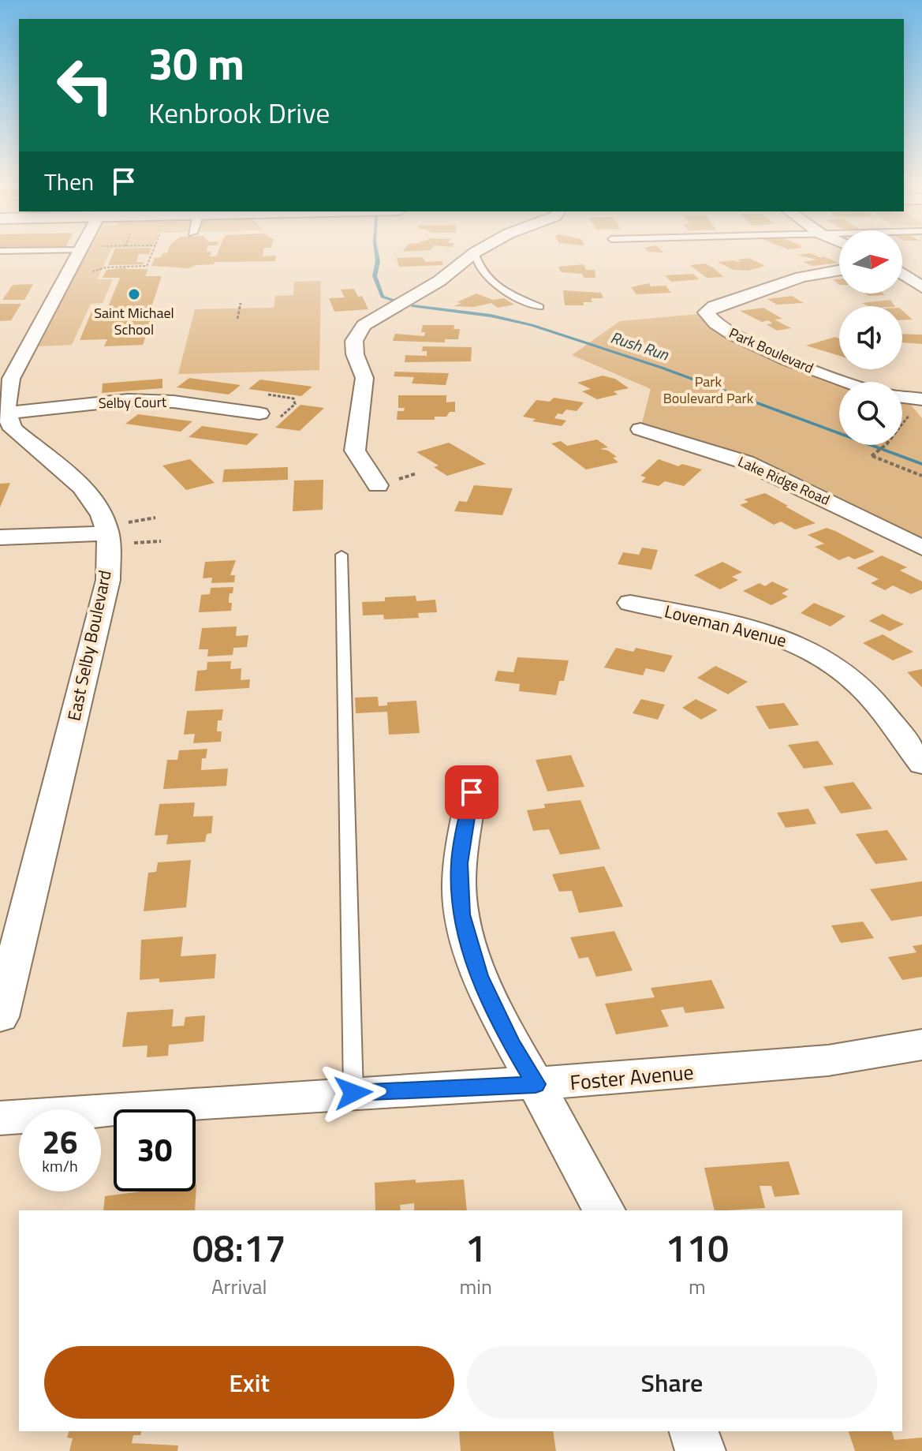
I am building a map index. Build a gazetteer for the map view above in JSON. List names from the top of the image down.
{
  "streets": {
    "street": [
      "Park Boulevard",
      "Selby Court",
      "Lake Ridge Road",
      "Loveman Avenue",
      "East Selby Boulevard",
      "Foster Avenue"
    ]
  },
  "crossings": [
    ["Selby Court", "East Selby Boulevard"]
  ],
  "water": ["Rush Run"],
  "parks": ["Park Boulevard Park"],
  "places": ["Saint Michael School"],
  "north": "right",
  "page": {
    "turn": ["30 m", "Kenbrook Drive"],
    "then": "Then",
    "speed": "26 km/h",
    "limit": "30",
    "eta": [
      "08:17",
      "Arrival",
      "1",
      "min",
      "110",
      "m"
    ],
    "buttons": ["Exit", "Share"]
  }
}
